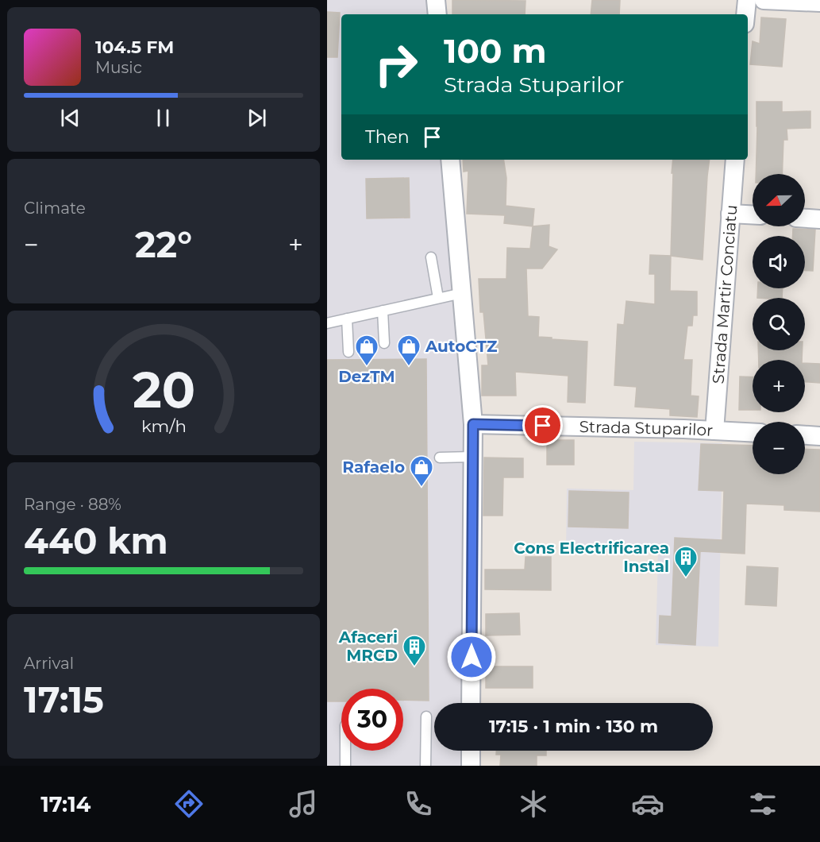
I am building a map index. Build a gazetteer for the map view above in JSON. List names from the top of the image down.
{
  "streets": {
    "street": ["Strada Martir Conciatu", "Strada Stuparilor"]
  },
  "crossings": [
    ["Strada Martir Conciatu", "Strada Stuparilor"]
  ],
  "places": {
    "shop": ["DezTM", "AutoCTZ", "Rafaelo"],
    "building": ["Cons Electrificarea Instal", "Afaceri MRCD"]
  },
  "north": "left",
  "page": {
    "turn": ["100 m", "Strada Stuparilor"],
    "song": ["104.5 FM", "Music"],
    "then": "Then",
    "tile": [
      "Climate",
      ["Range · 88%", "440 km"],
      ["Arrival", "17:15"]
    ],
    "map_buttons": ["+", "−"],
    "heat": ["−", "22°", "+"],
    "limit": "30",
    "trip": "17:15 · 1 min · 130 m",
    "tabs": "17:14",
    "gauge": ["20", "km/h"]
  }
}
